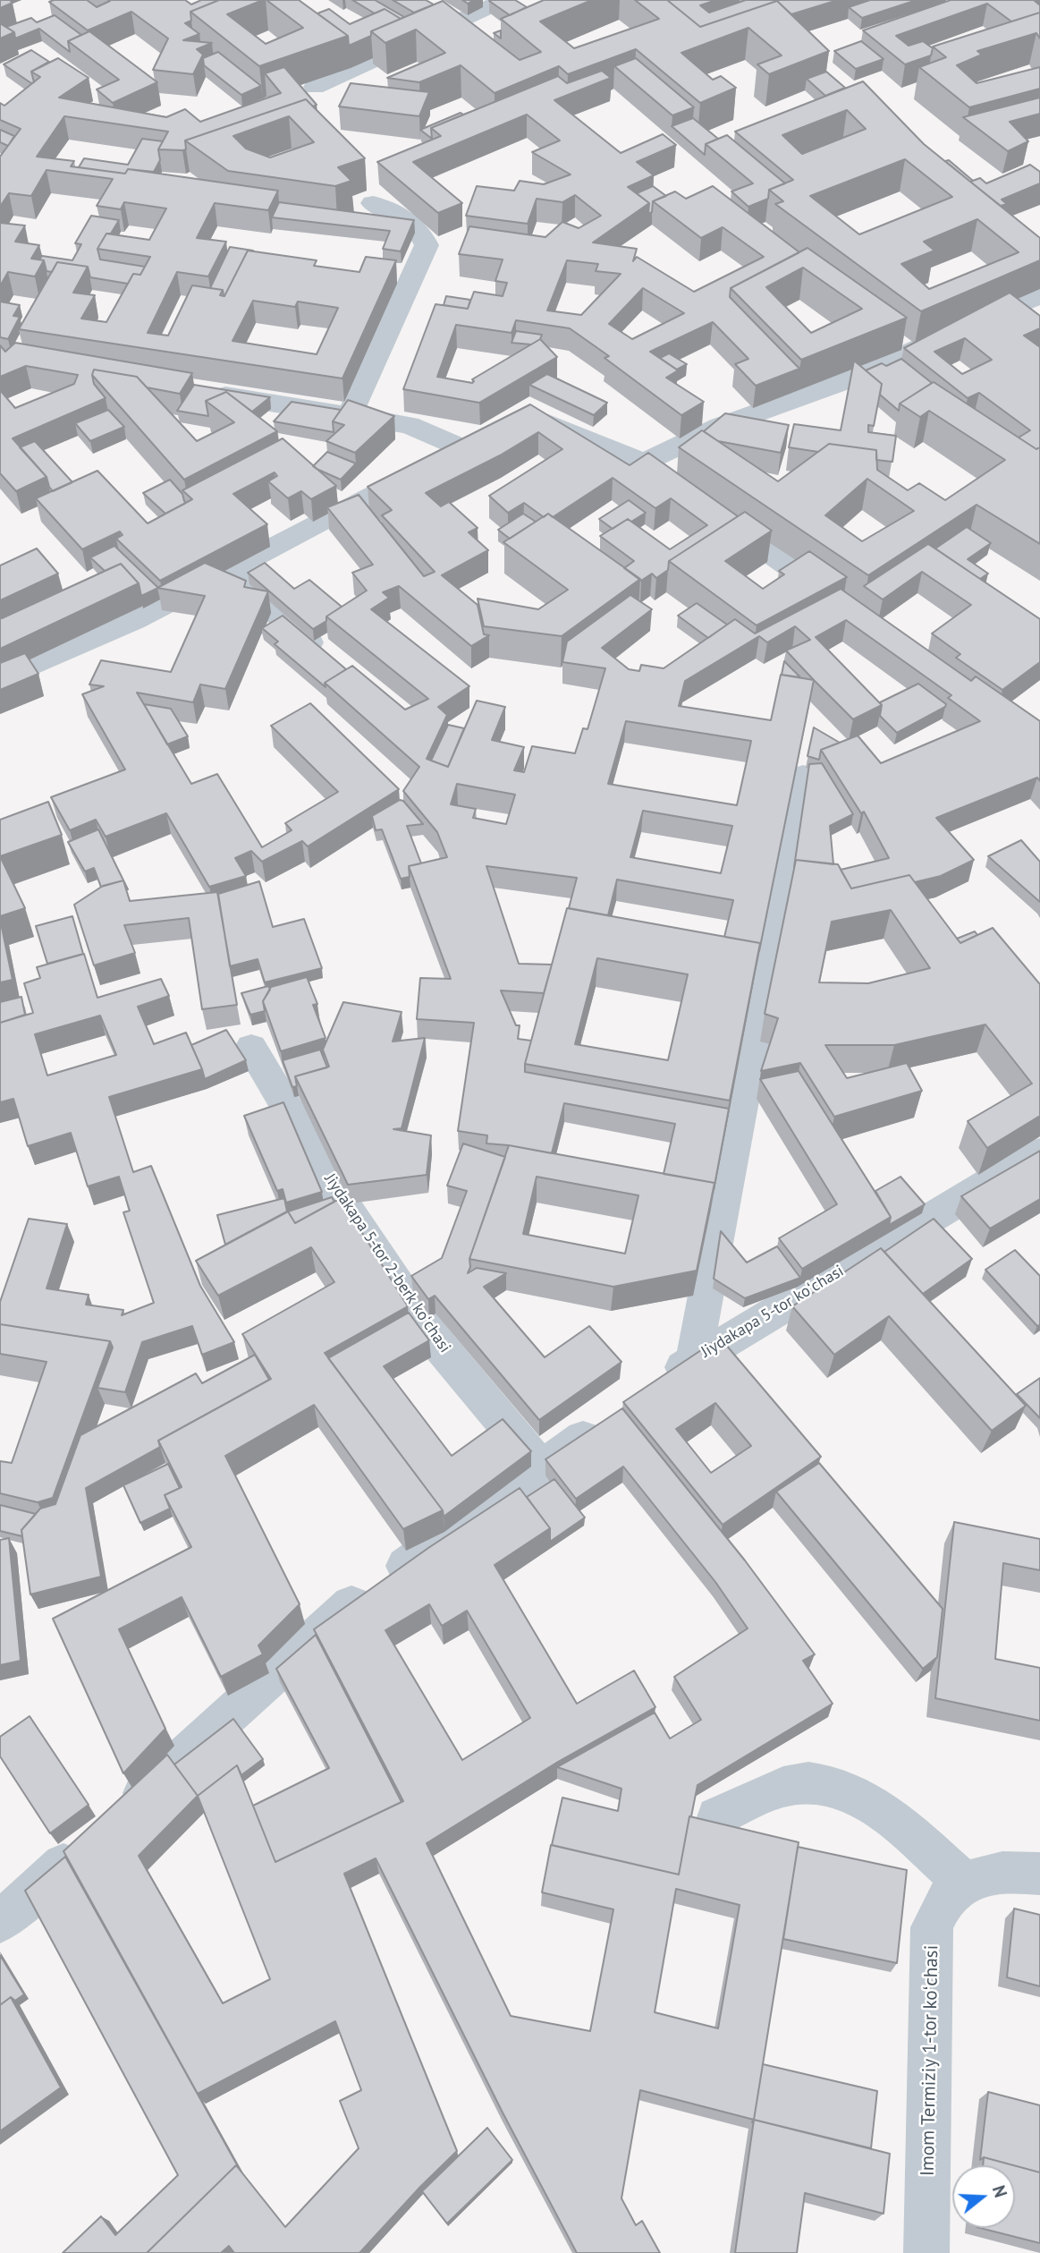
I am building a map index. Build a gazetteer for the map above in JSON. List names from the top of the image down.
{
  "streets": {
    "street": ["Jiydakapa 5-tor 2-berk koʻchasi", "Jiydakapa 5-tor koʻchasi", "Imom Termiziy 1-tor koʻchasi"]
  },
  "north": "right"
}
